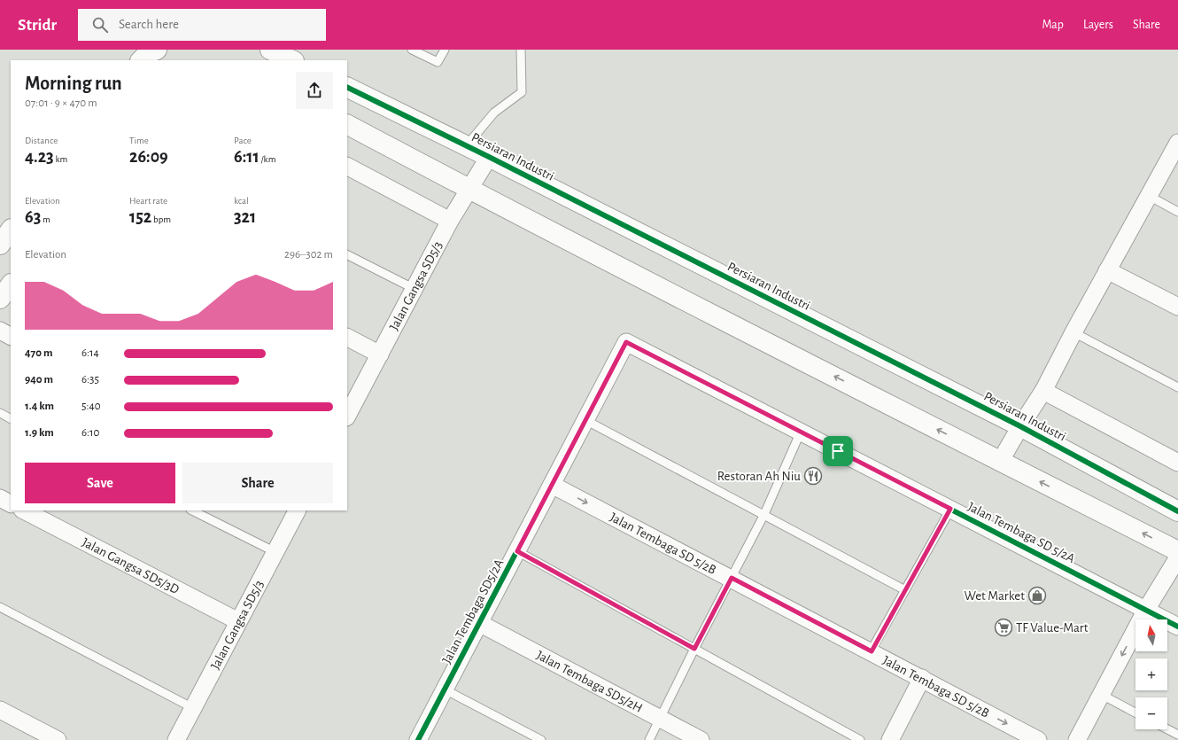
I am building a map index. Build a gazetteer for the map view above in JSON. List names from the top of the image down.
{
  "streets": {
    "street": [
      "Persiaran Industri",
      "Jalan Gangsa SD5/3",
      "Jalan Tembaga SD 5/2A",
      "Jalan Tembaga SD 5/2B",
      "Jalan Gangsa SD5/3D",
      "Jalan Tembaga SD5/2A",
      "Jalan Tembaga SD5/2H"
    ]
  },
  "crossings": [
    ["Persiaran Industri", "Jalan Gangsa SD5/3"],
    ["Jalan Gangsa SD5/3", "Jalan Gangsa SD5/3D"],
    ["Jalan Tembaga SD 5/2A", "Jalan Tembaga SD5/2A"],
    ["Jalan Tembaga SD 5/2B", "Jalan Tembaga SD5/2A"],
    ["Jalan Tembaga SD5/2A", "Jalan Tembaga SD5/2H"]
  ],
  "one_way": ["Jalan Tembaga SD 5/2B"],
  "places": {
    "restaurant": ["Restoran Ah Niu"],
    "shop": ["Wet Market"],
    "supermarket": ["TF Value-Mart"]
  },
  "north": "top",
  "page": {
    "header": "Stridr",
    "search": "Search here",
    "nav": ["Map", "Layers", "Share"],
    "heading": ["Morning run", "07:01 · 9 × 470 m"],
    "stats": [
      ["Distance", "4.23 km"],
      ["Time", "26:09"],
      ["Pace", "6:11 /km"],
      ["Elevation", "63 m"],
      ["Heart rate", "152 bpm"],
      ["kcal", "321"]
    ],
    "chart": ["Elevation", "296–302 m"],
    "list": [
      {
        "name": "470 m",
        "note": "6:14"
      },
      {
        "name": "940 m",
        "note": "6:35"
      },
      {
        "name": "1.4 km",
        "note": "5:40"
      },
      {
        "name": "1.9 km",
        "note": "6:10"
      }
    ],
    "buttons": ["Save", "Share"],
    "map_buttons": ["+", "−"]
  }
}
